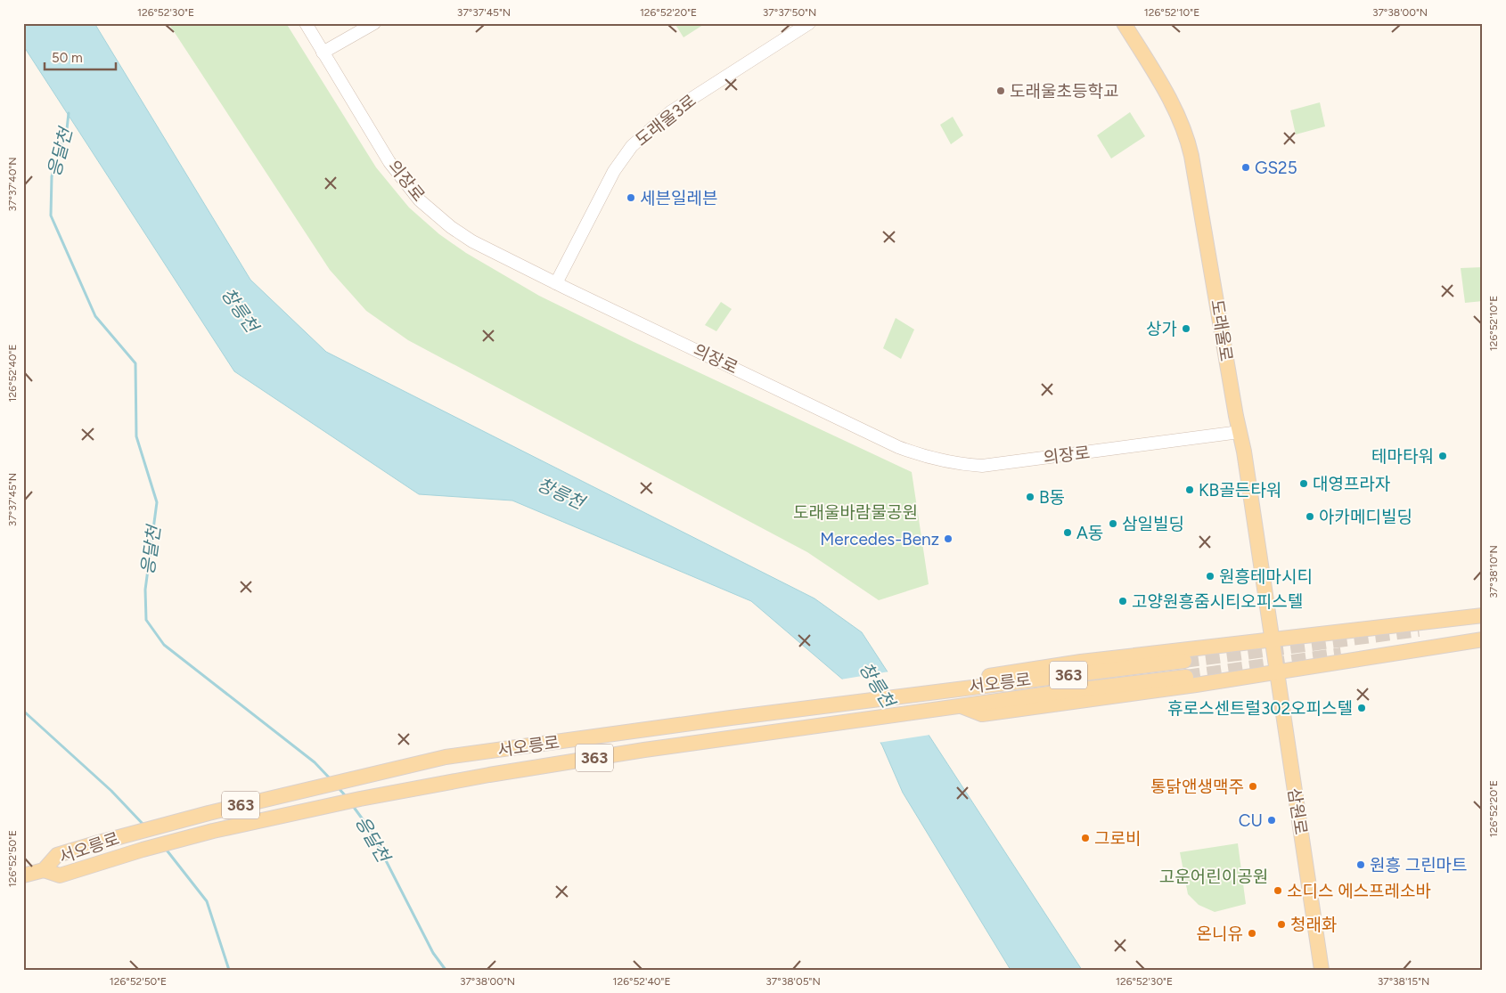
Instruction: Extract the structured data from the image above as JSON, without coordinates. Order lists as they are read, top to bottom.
{
  "streets": {
    "main road": [
      "도래울로",
      "363",
      "서오릉로",
      "삼원로"
    ],
    "street": ["도래울3로", "의장로"]
  },
  "crossings": [
    ["도래울3로", "의장로"],
    ["의장로", "도래울로"],
    ["도래울로", "삼원로"]
  ],
  "water": ["응달천", "창릉천"],
  "parks": ["도래울바람물공원", "고운어린이공원"],
  "places": [
    "도래울초등학교",
    "GS25",
    "세븐일레븐",
    "상가",
    "테마타워",
    "대영프라자",
    "KB골든타워",
    "B동",
    "아카메디빌딩",
    "삼일빌딩",
    "A동",
    "Mercedes-Benz",
    "원흥테마시티",
    "고양원흥줌시티오피스텔",
    "휴로스센트럴302오피스텔",
    "통닭앤생맥주",
    "CU",
    "그로비",
    "원흥 그린마트",
    "소디스 에스프레소바",
    "청래화",
    "온니유"
  ],
  "scale_bar": "50 m",
  "coordinates": [
    "126°52'30\"E",
    "37°37'45\"N",
    "126°52'20\"E",
    "37°37'50\"N",
    "126°52'10\"E",
    "37°38'00\"N",
    "37°37'40\"N",
    "126°52'40\"E",
    "37°38'10\"N",
    "126°52'50\"E",
    "37°38'05\"N",
    "37°38'15\"N"
  ]
}
